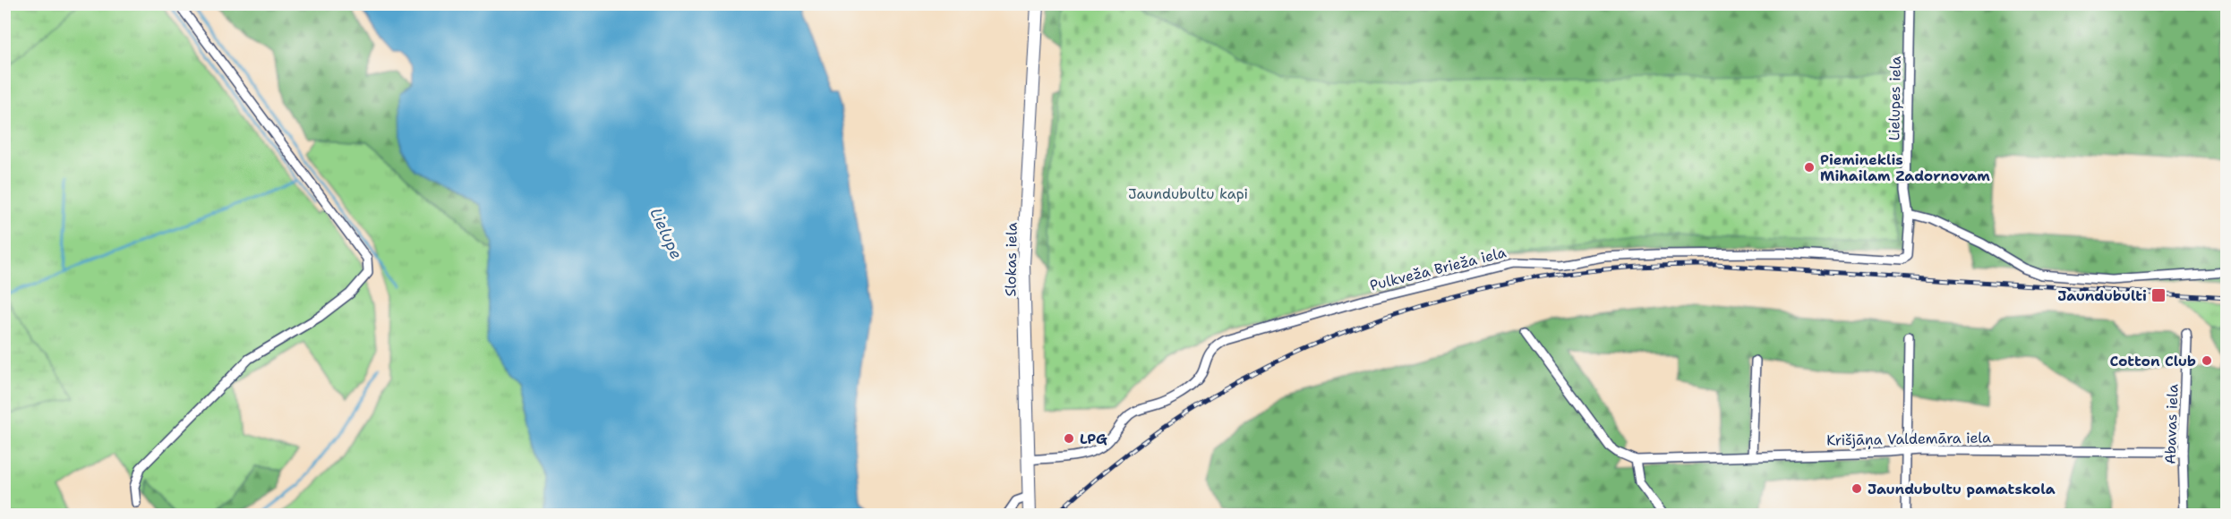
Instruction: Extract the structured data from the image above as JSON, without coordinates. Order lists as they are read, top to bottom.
{
  "streets": {
    "main road": ["Slokas iela"],
    "street": [
      "Lielupes iela",
      "Pulkveža Brieža iela",
      "Abavas iela",
      "Krišjāņa Valdemāra iela"
    ]
  },
  "crossings": [
    ["Lielupes iela", "Pulkveža Brieža iela"],
    ["Slokas iela", "Pulkveža Brieža iela"],
    ["Abavas iela", "Krišjāņa Valdemāra iela"]
  ],
  "water": ["Lielupe"],
  "parks": ["Jaundubultu kapi"],
  "places": {
    "other": [
      "Piemineklis Mihailam Zadornovam",
      "Cotton Club",
      "LPG",
      "Jaundubultu pamatskola"
    ],
    "transit": ["Jaundubulti"]
  }
}
